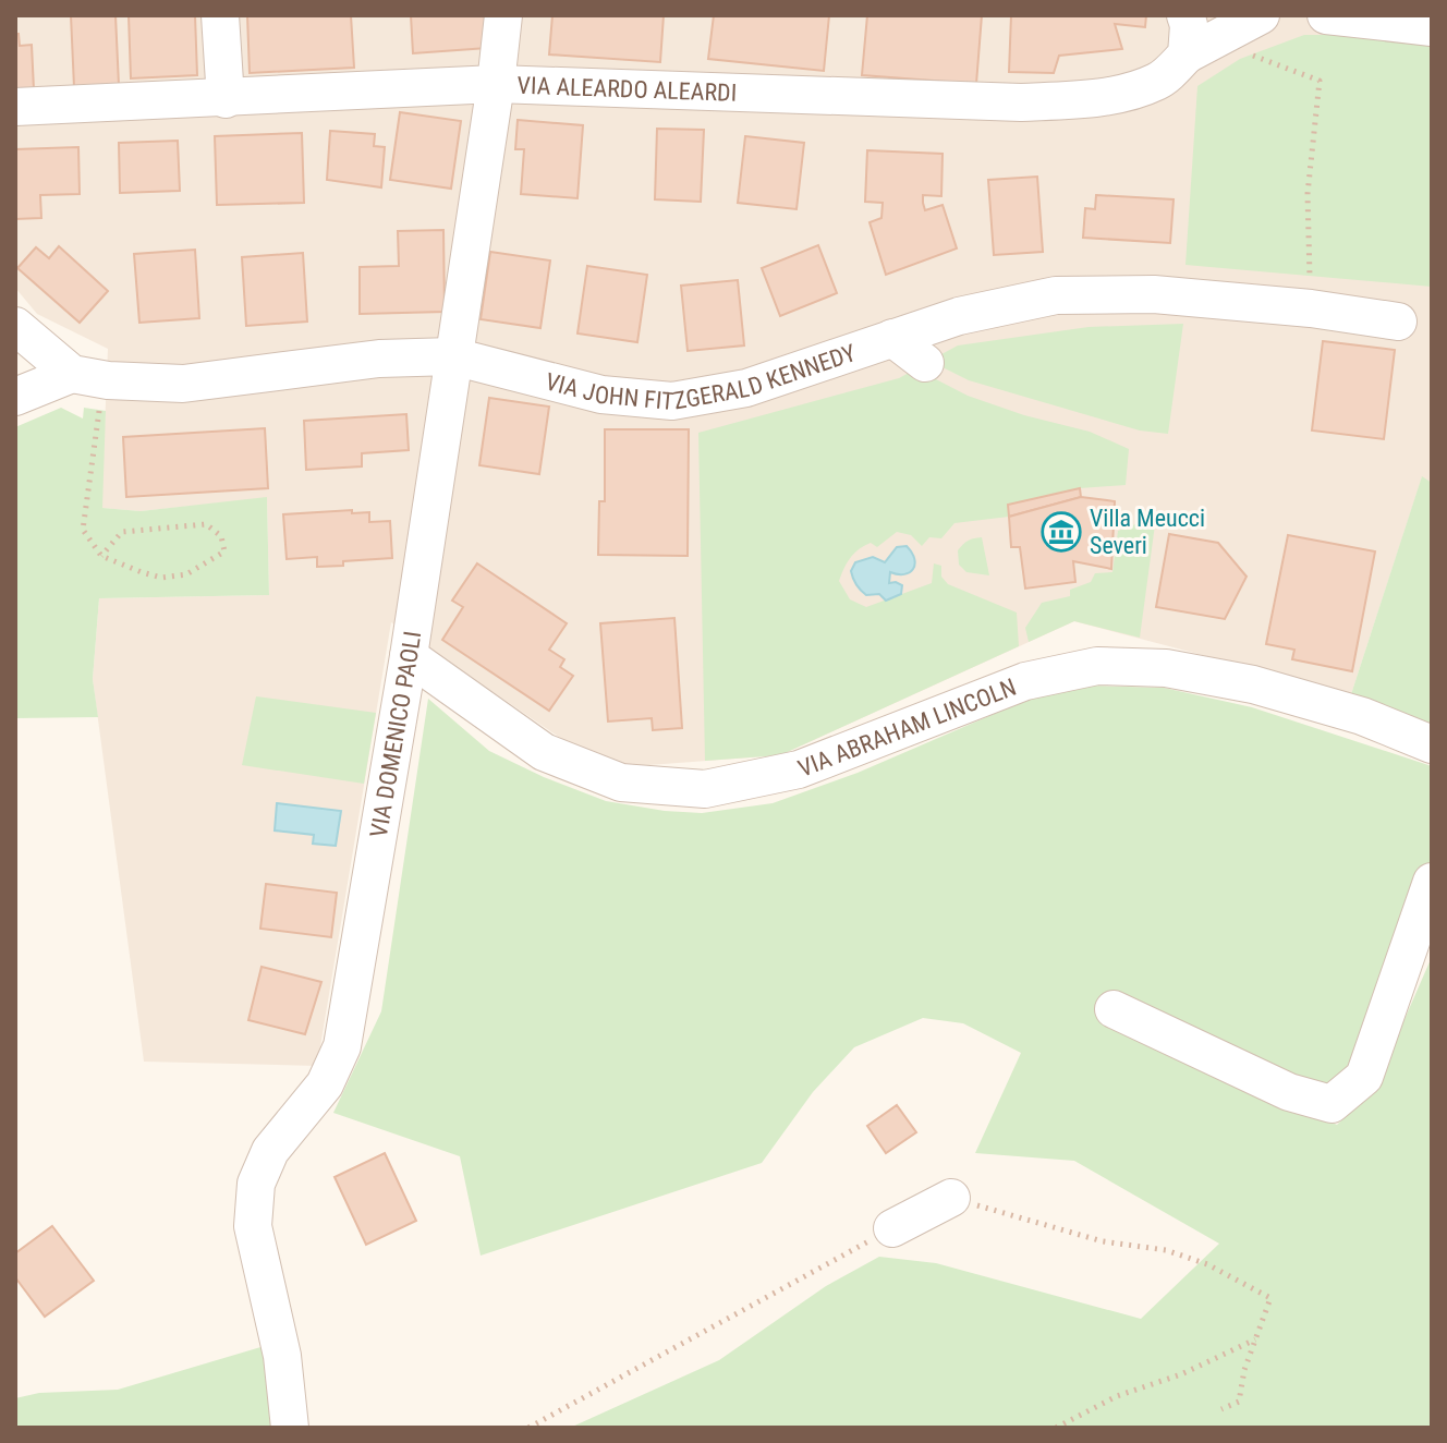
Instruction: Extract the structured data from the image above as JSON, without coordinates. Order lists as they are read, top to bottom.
{
  "streets": {
    "street": [
      "VIA ALEARDO ALEARDI",
      "VIA JOHN FITZGERALD KENNEDY",
      "VIA ABRAHAM LINCOLN",
      "VIA DOMENICO PAOLI"
    ]
  },
  "crossings": [
    ["VIA ALEARDO ALEARDI", "VIA DOMENICO PAOLI"],
    ["VIA JOHN FITZGERALD KENNEDY", "VIA DOMENICO PAOLI"],
    ["VIA ABRAHAM LINCOLN", "VIA DOMENICO PAOLI"]
  ],
  "places": {
    "museum": ["Villa Meucci Severi"]
  }
}
